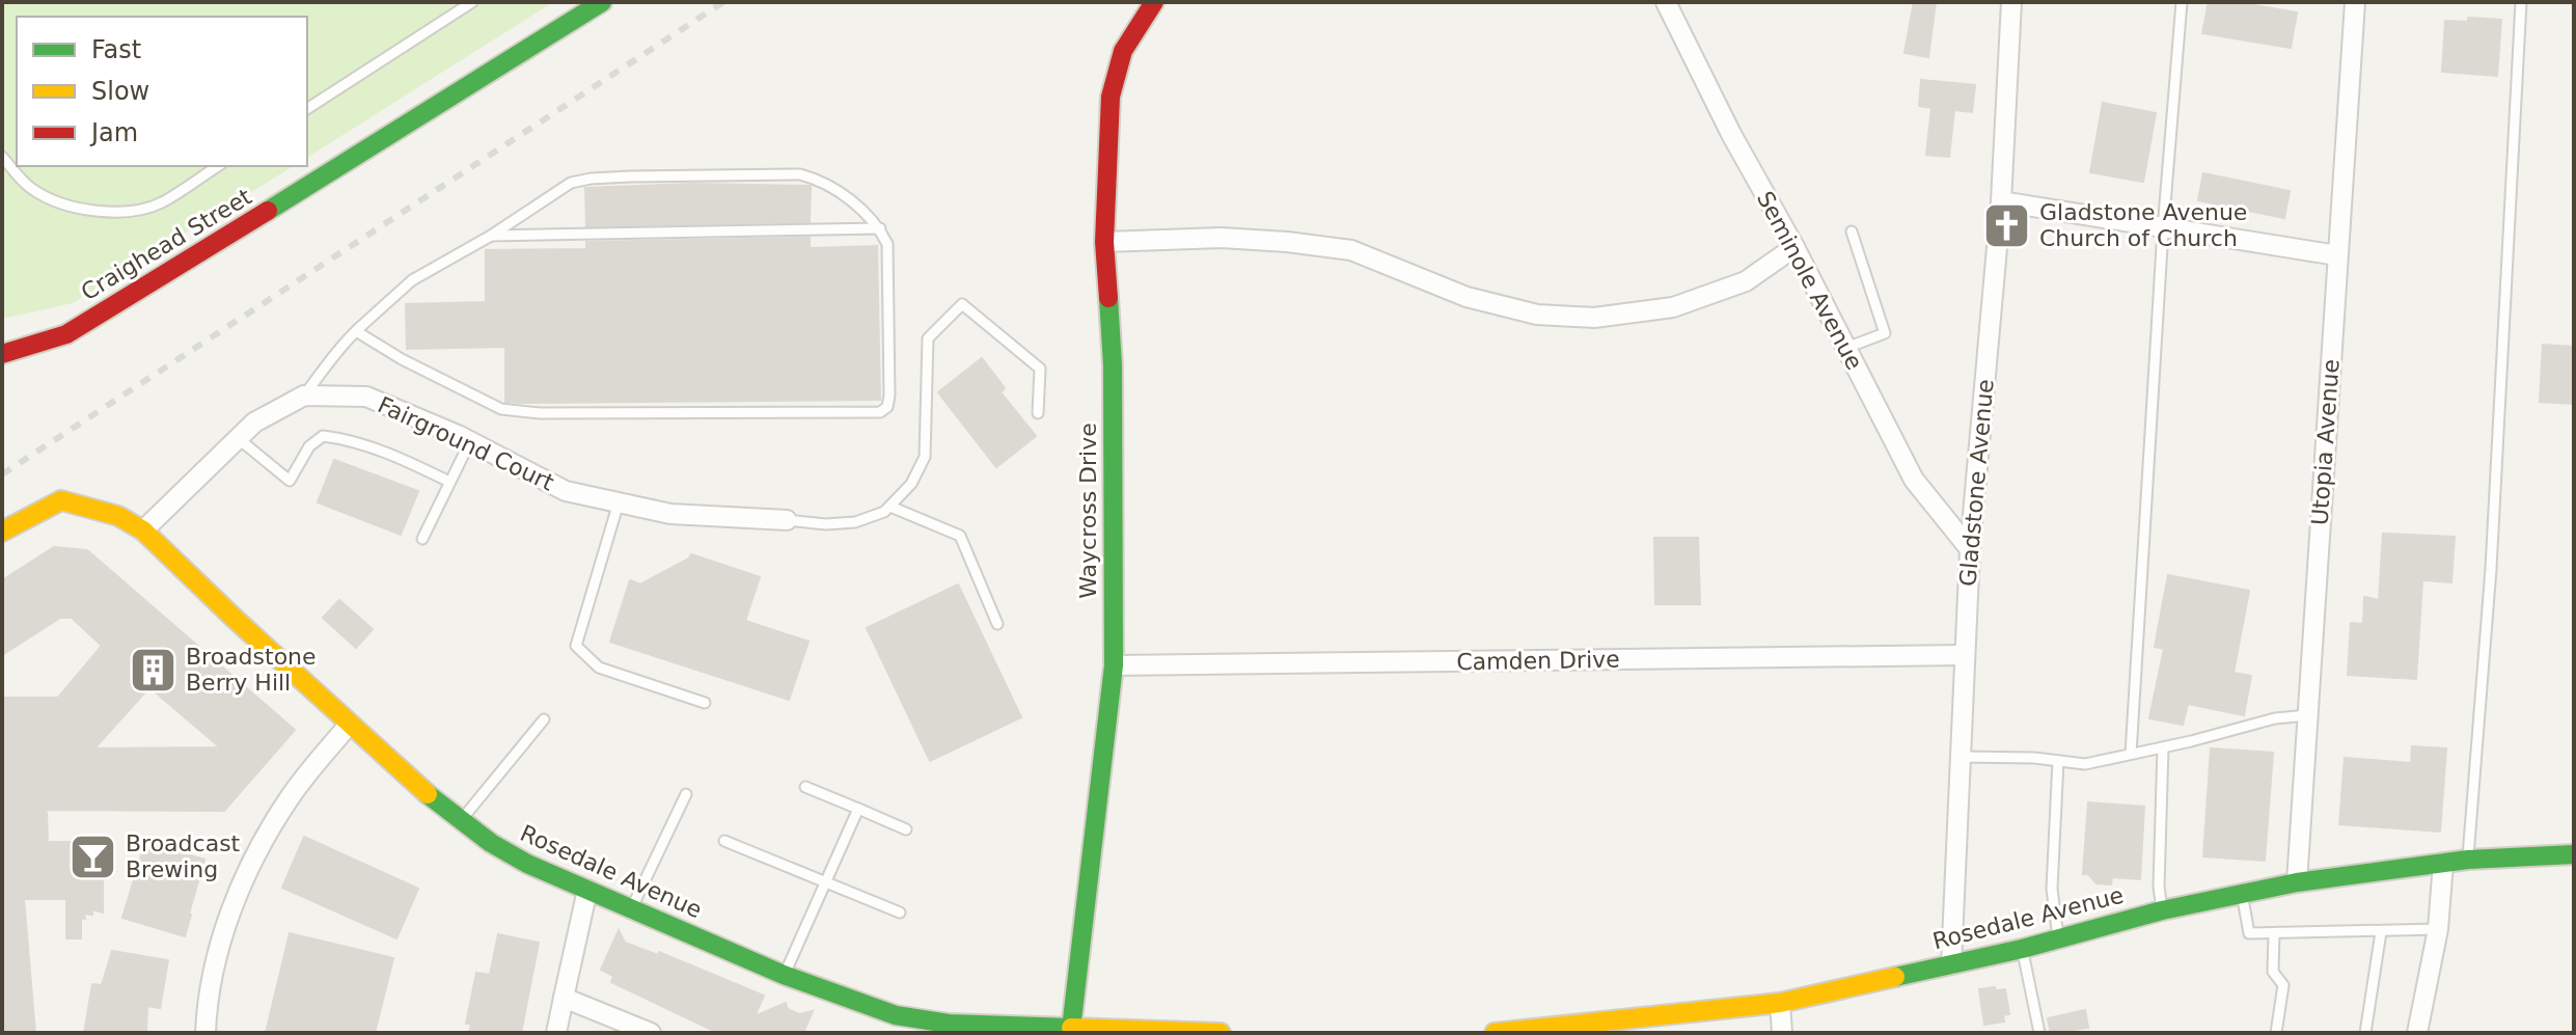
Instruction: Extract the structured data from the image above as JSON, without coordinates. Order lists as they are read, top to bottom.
{
  "streets": {
    "street": [
      "Craighead Street",
      "Seminole Avenue",
      "Utopia Avenue",
      "Fairground Court",
      "Gladstone Avenue",
      "Waycross Drive",
      "Camden Drive",
      "Rosedale Avenue"
    ]
  },
  "crossings": [
    ["Seminole Avenue", "Gladstone Avenue"],
    ["Utopia Avenue", "Rosedale Avenue"],
    ["Fairground Court", "Rosedale Avenue"],
    ["Gladstone Avenue", "Camden Drive"],
    ["Gladstone Avenue", "Rosedale Avenue"],
    ["Waycross Drive", "Camden Drive"],
    ["Waycross Drive", "Rosedale Avenue"]
  ],
  "places": {
    "church": ["Gladstone Avenue Church of Church"],
    "building": ["Broadstone Berry Hill"],
    "bar": ["Broadcast Brewing"]
  },
  "legend": ["Fast", "Slow", "Jam"]
}
